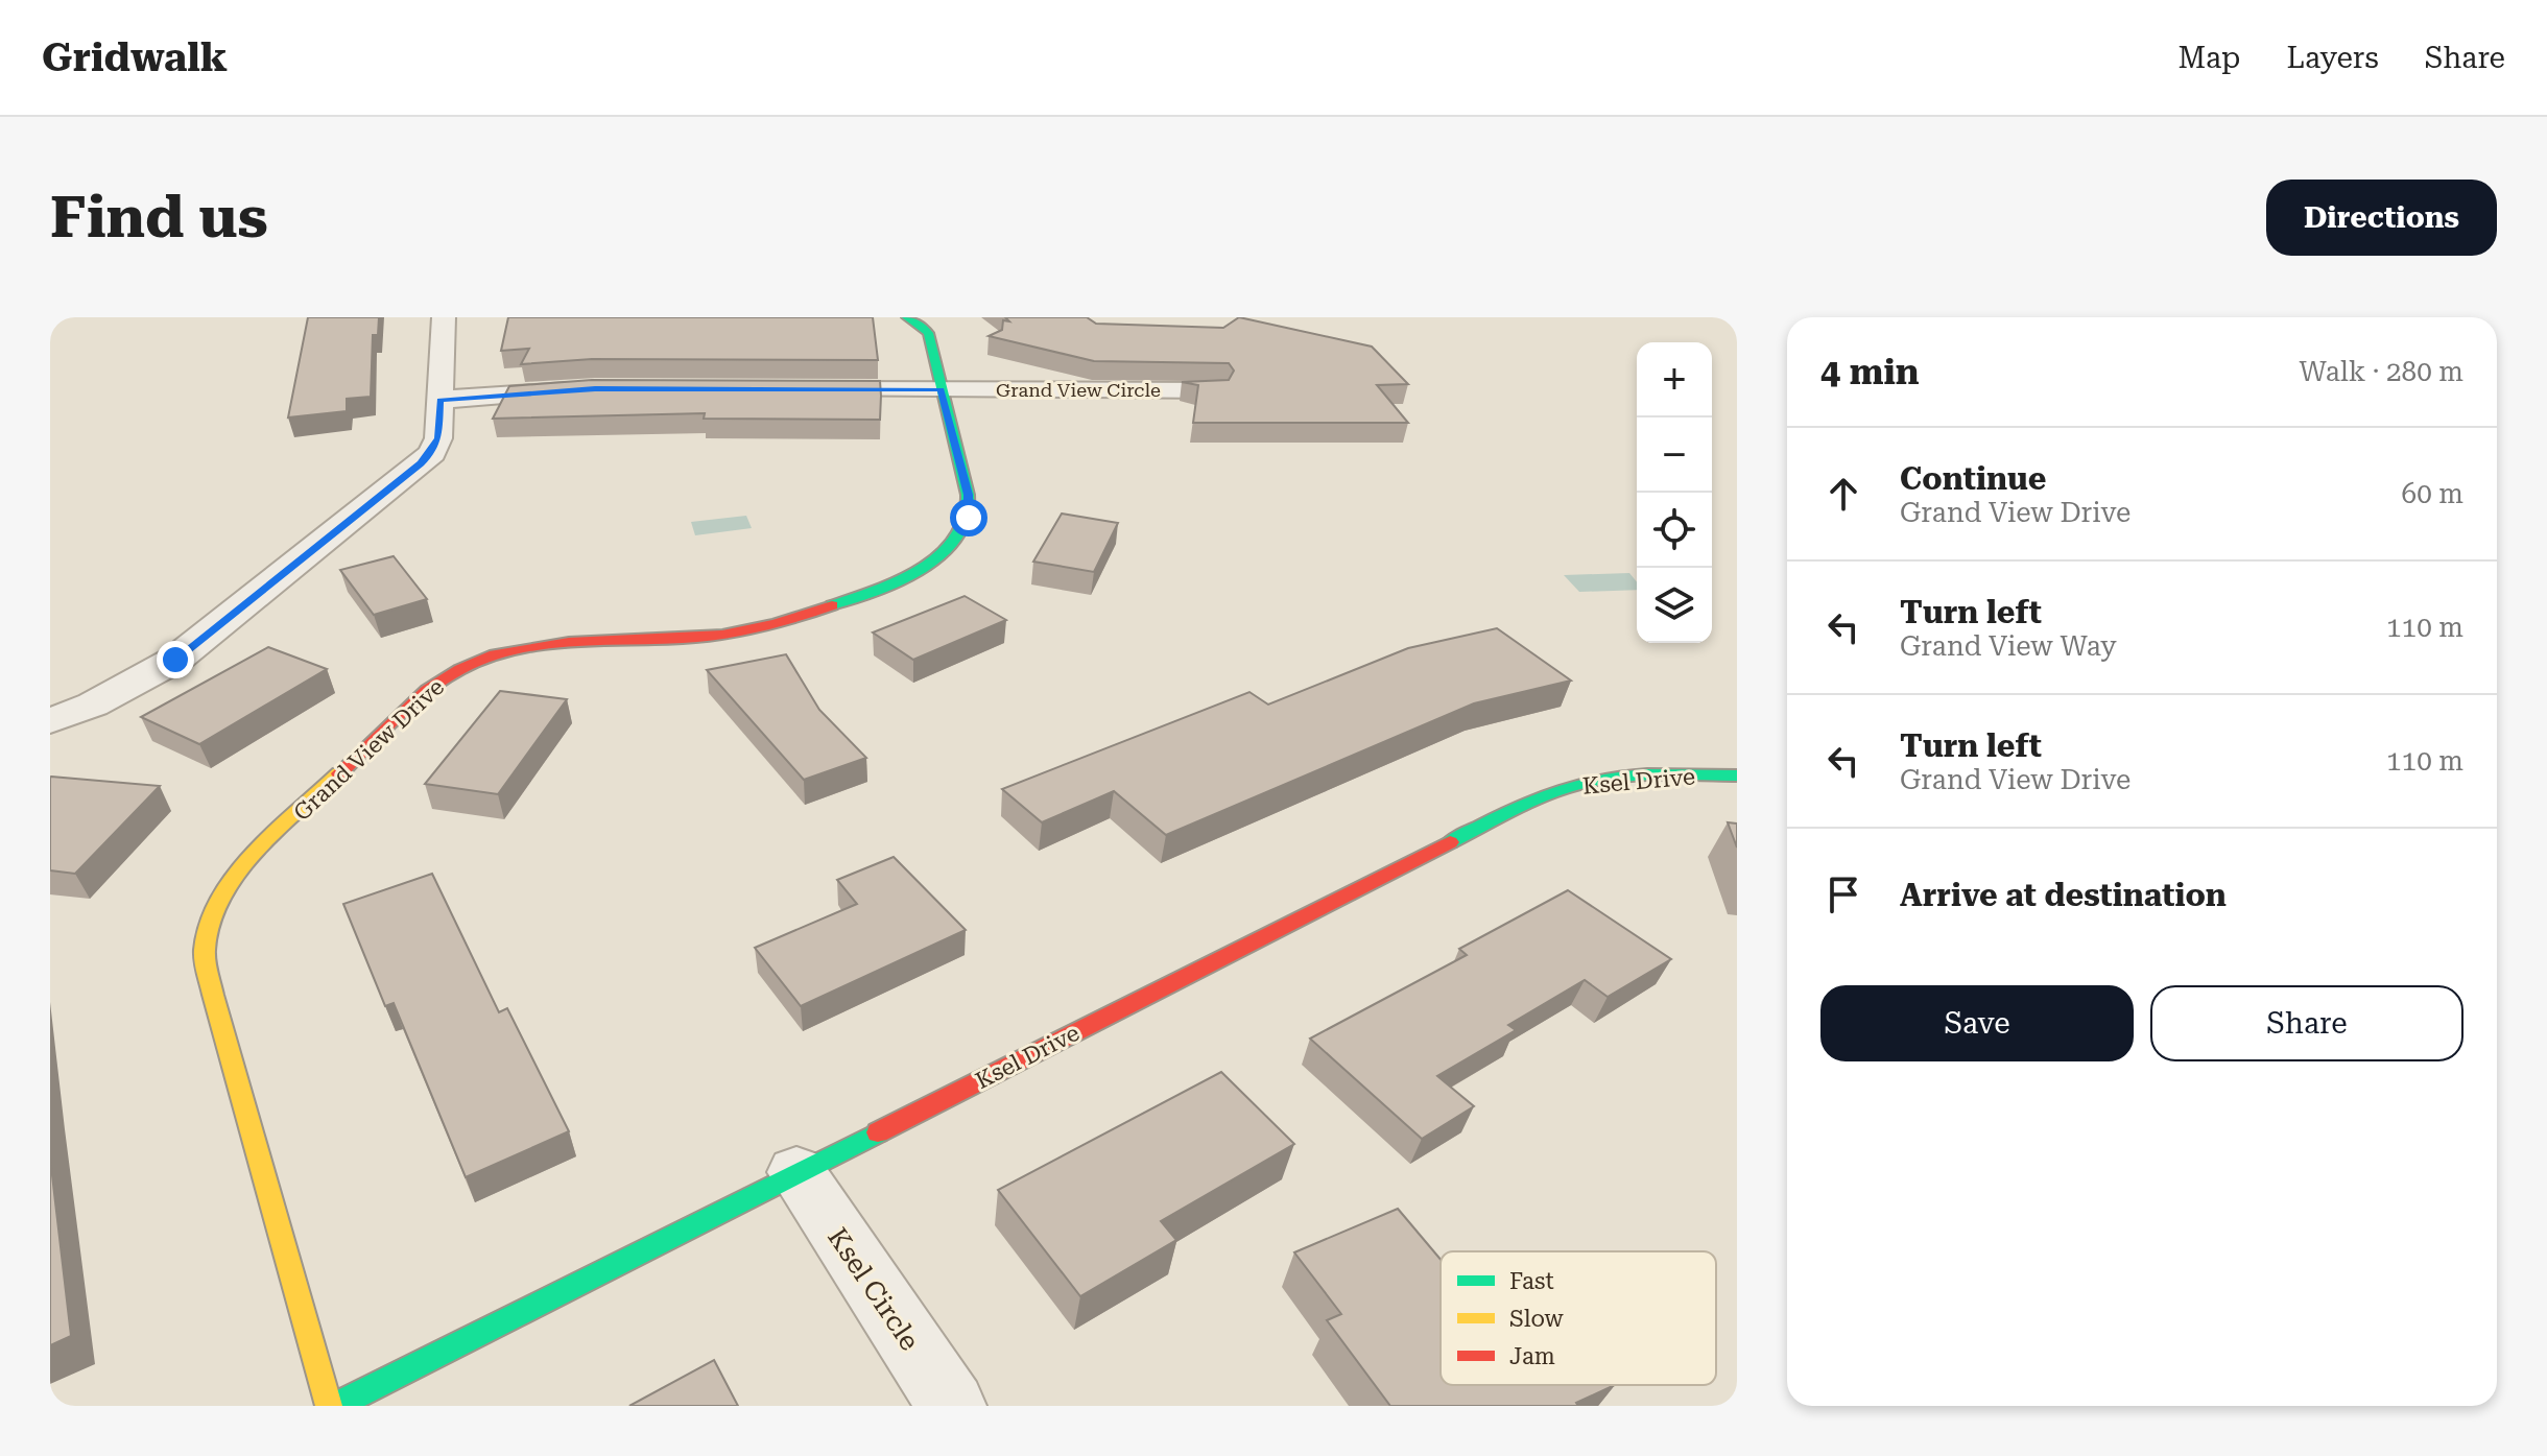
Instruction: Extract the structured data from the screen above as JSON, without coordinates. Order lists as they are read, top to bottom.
{
  "streets": {
    "street": [
      "Grand View Circle",
      "Grand View Drive",
      "Ksel Drive",
      "Ksel Circle"
    ]
  },
  "crossings": [
    ["Grand View Circle", "Grand View Drive"],
    ["Grand View Drive", "Ksel Drive"],
    ["Ksel Drive", "Ksel Circle"]
  ],
  "legend": ["Fast", "Slow", "Jam"],
  "page": {
    "header": "Gridwalk",
    "nav": ["Map", "Layers", "Share"],
    "buttons": [
      "Directions",
      ["Save", "Share"]
    ],
    "title": "Find us",
    "heading": ["4 min", "Walk · 280 m"],
    "map_buttons": ["+", "−"],
    "list": [
      ["Continue", "Grand View Drive", "60 m"],
      ["Turn left", "Grand View Way", "110 m"],
      ["Turn left", "Grand View Drive", "110 m"],
      "Arrive at destination"
    ]
  }
}
